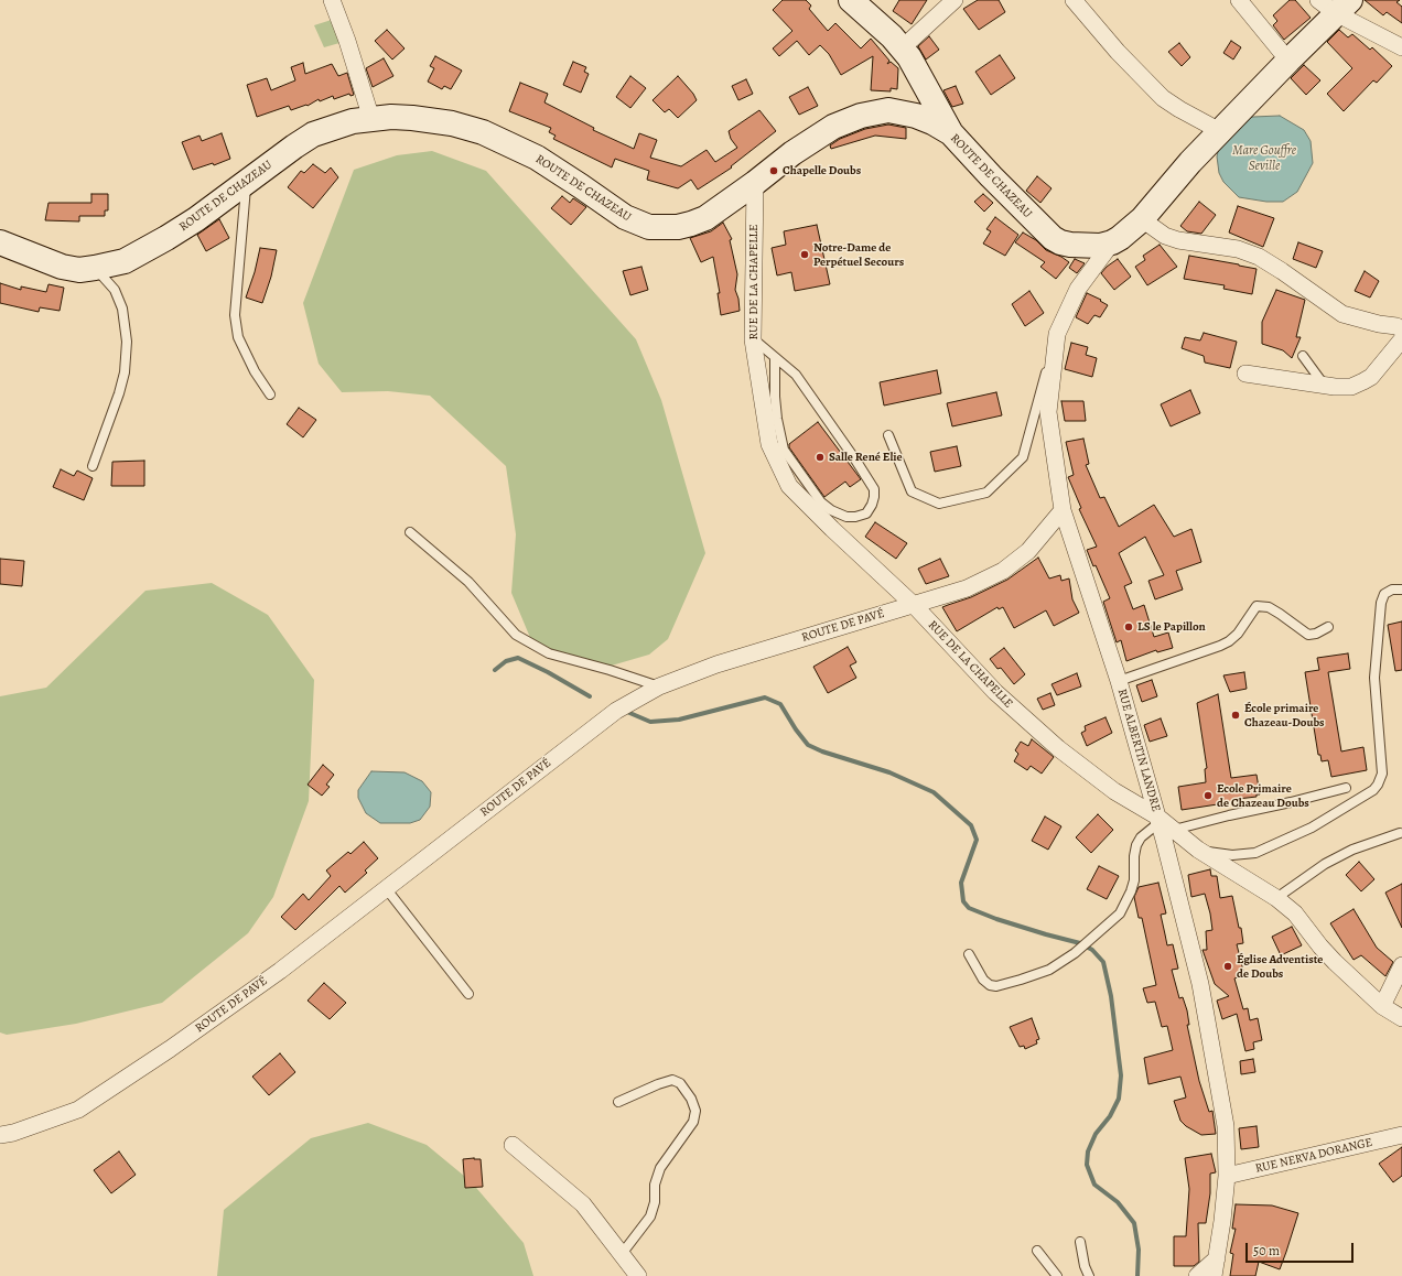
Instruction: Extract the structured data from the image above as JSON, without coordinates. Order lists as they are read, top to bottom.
{
  "streets": {
    "main road": ["ROUTE DE CHAZEAU"],
    "street": [
      "RUE DE LA CHAPELLE",
      "ROUTE DE PAVÉ",
      "RUE ALBERTIN LANDRE",
      "RUE NERVA DORANGE"
    ]
  },
  "crossings": [
    ["ROUTE DE CHAZEAU", "RUE DE LA CHAPELLE"],
    ["ROUTE DE CHAZEAU", "RUE ALBERTIN LANDRE"],
    ["RUE DE LA CHAPELLE", "ROUTE DE PAVÉ"],
    ["RUE DE LA CHAPELLE", "RUE ALBERTIN LANDRE"],
    ["ROUTE DE PAVÉ", "RUE ALBERTIN LANDRE"],
    ["RUE ALBERTIN LANDRE", "RUE NERVA DORANGE"]
  ],
  "water": ["Mare Gouffre Seville"],
  "places": [
    "Chapelle Doubs",
    "Notre-Dame de Perpétuel Secours",
    "Salle René Elie",
    "LS le Papillon",
    "École primaire Chazeau-Doubs",
    "Ecole Primaire de Chazeau Doubs",
    "Église Adventiste de Doubs"
  ],
  "scale_bar": "50 m"
}
